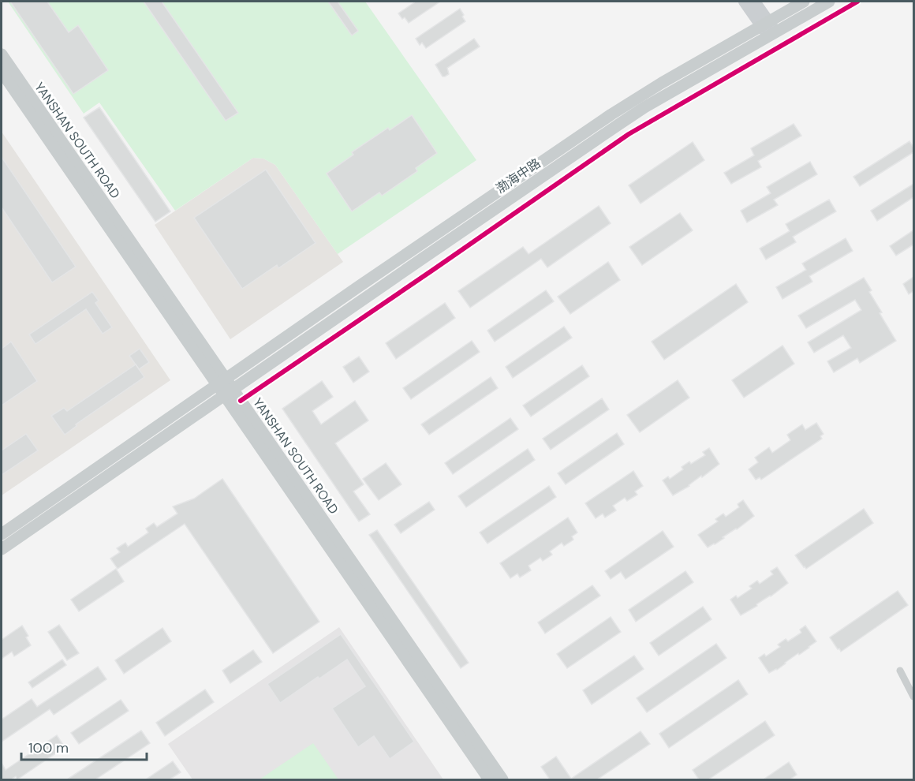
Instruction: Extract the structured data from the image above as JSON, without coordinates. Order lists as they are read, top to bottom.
{
  "streets": {
    "main road": ["YANSHAN SOUTH ROAD", "渤海中路"]
  },
  "crossings": [
    ["YANSHAN SOUTH ROAD", "渤海中路"]
  ],
  "scale_bar": "100 m"
}
